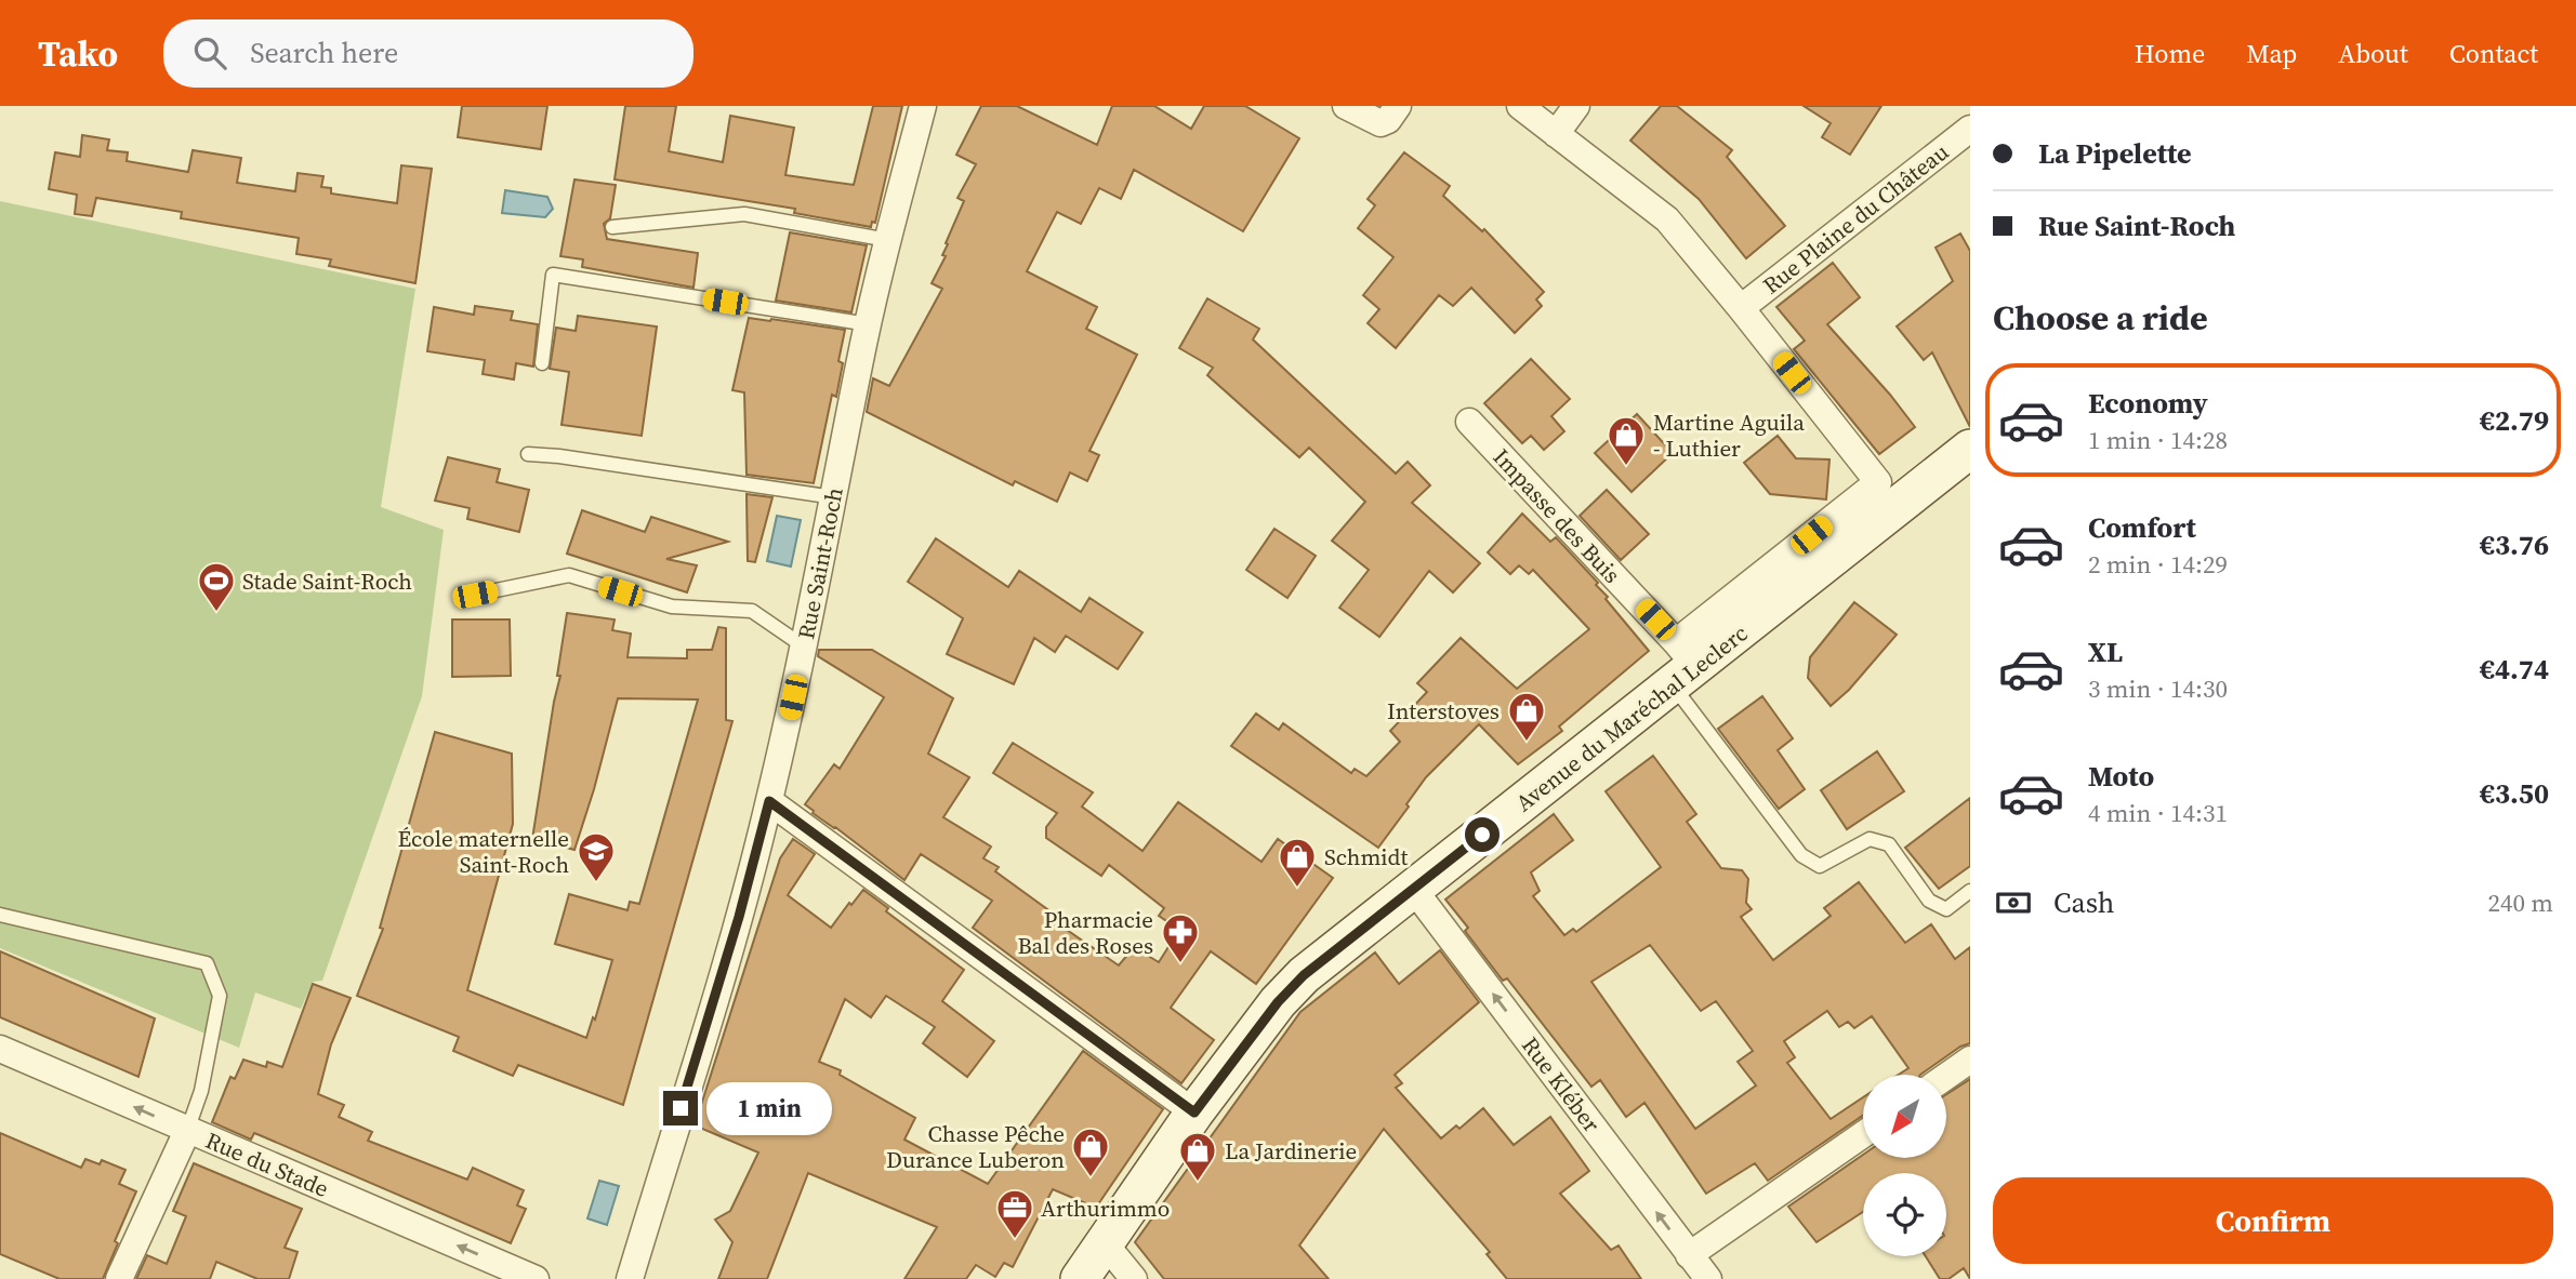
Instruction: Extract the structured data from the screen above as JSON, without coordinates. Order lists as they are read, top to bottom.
{
  "streets": {
    "main road": ["Avenue du Maréchal Leclerc"],
    "street": [
      "Rue Plaine du Château",
      "Impasse des Buis",
      "Rue Saint-Roch",
      "Rue Kléber",
      "Rue du Stade"
    ]
  },
  "crossings": [
    ["Impasse des Buis", "Avenue du Maréchal Leclerc"],
    ["Avenue du Maréchal Leclerc", "Rue Kléber"]
  ],
  "one_way": ["Rue Kléber", "Rue du Stade"],
  "places": {
    "shop": [
      "Martine Aguila - Luthier",
      "Interstoves",
      "Schmidt",
      "Chasse Pêche Durance Luberon",
      "La Jardinerie"
    ],
    "sports": ["Stade Saint-Roch"],
    "school or university": ["École maternelle Saint-Roch"],
    "pharmacy": ["Pharmacie Bal des Roses"],
    "office": ["Arthurimmo"]
  },
  "north": "bottom left",
  "page": {
    "header": "Tako",
    "search": "Search here",
    "nav": [
      "Home",
      "Map",
      "About",
      "Contact"
    ],
    "banner": ["La Pipelette", "Rue Saint-Roch"],
    "heading": "Choose a ride",
    "list": [
      {
        "name": "Economy",
        "note": "1 min · 14:28",
        "value": "€2.79"
      },
      {
        "name": "Comfort",
        "note": "2 min · 14:29",
        "value": "€3.76"
      },
      {
        "name": "XL",
        "note": "3 min · 14:30",
        "value": "€4.74"
      },
      {
        "name": "Moto",
        "note": "4 min · 14:31",
        "value": "€3.50"
      }
    ],
    "pay": ["Cash", "240 m"],
    "bubble": "1 min",
    "buttons": "Confirm"
  }
}
